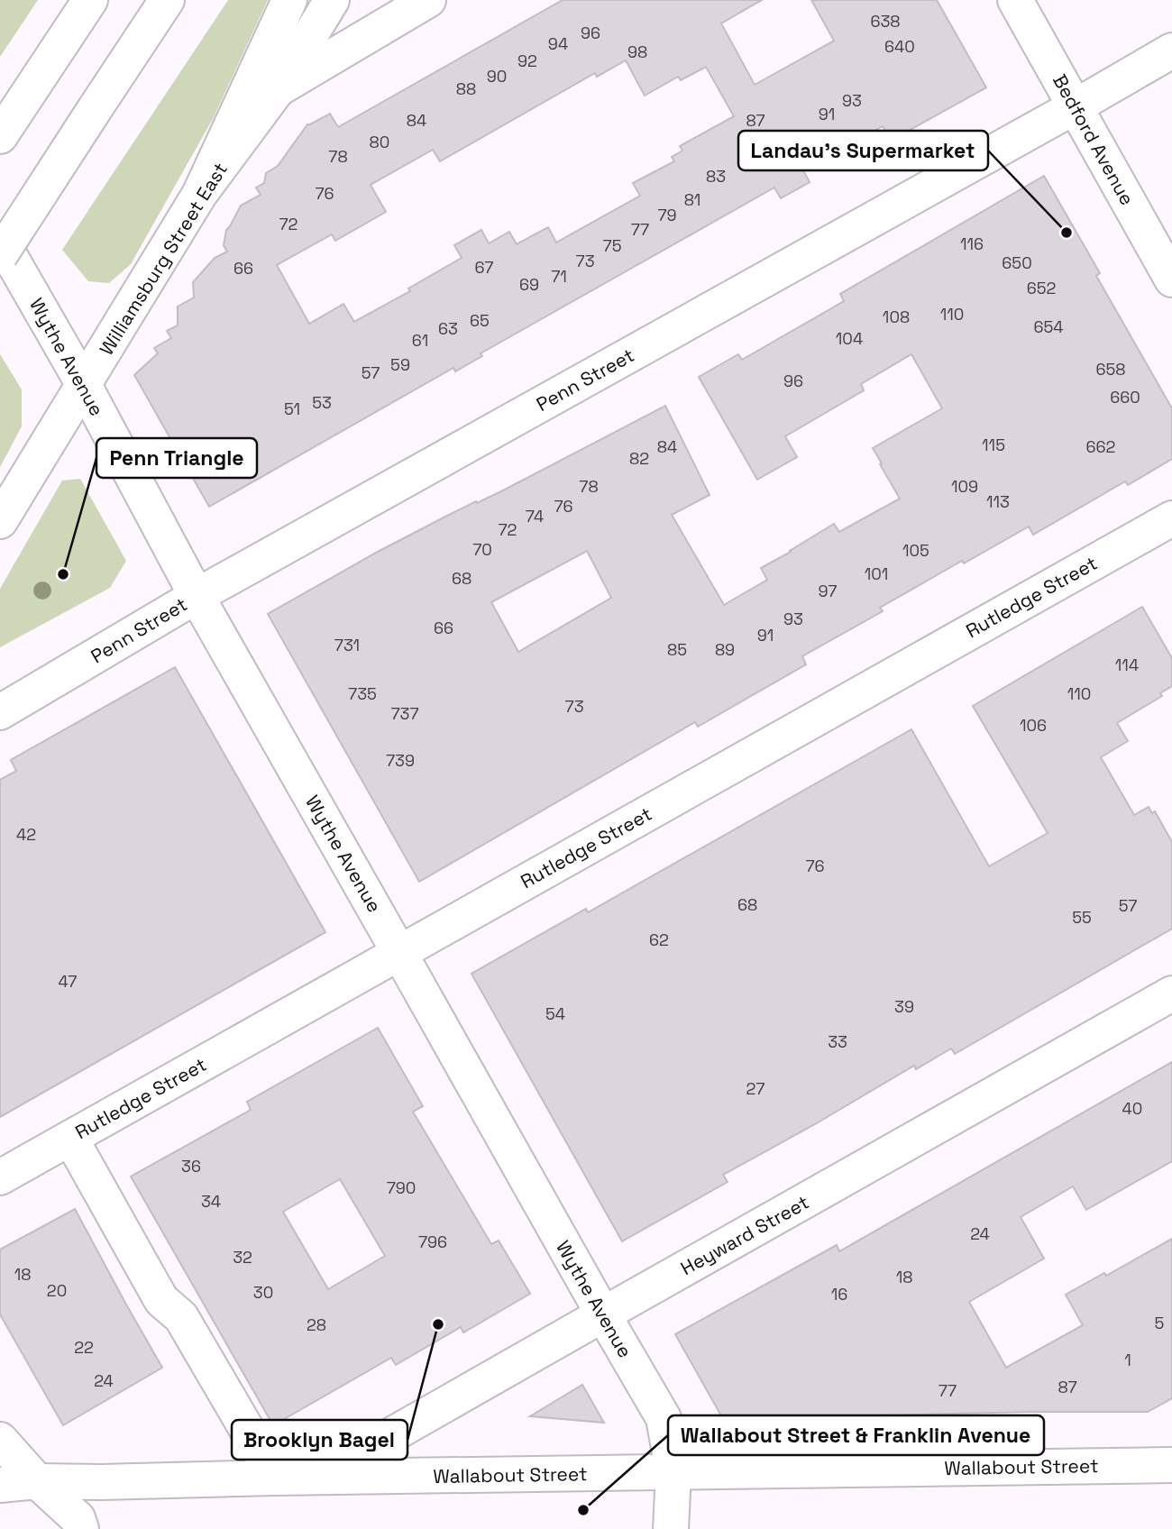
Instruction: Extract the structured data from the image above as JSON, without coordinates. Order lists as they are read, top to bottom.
{
  "streets": {
    "main road": [
      "Bedford Avenue",
      "Williamsburg Street East",
      "Wythe Avenue",
      "Penn Street",
      "Rutledge Street",
      "Heyward Street",
      "Wallabout Street"
    ]
  },
  "crossings": [
    ["Bedford Avenue", "Penn Street"],
    ["Williamsburg Street East", "Wythe Avenue"],
    ["Wythe Avenue", "Penn Street"],
    ["Wythe Avenue", "Rutledge Street"],
    ["Wythe Avenue", "Heyward Street"],
    ["Wythe Avenue", "Wallabout Street"],
    ["Heyward Street", "Wallabout Street"]
  ],
  "places": [
    "Landau's Supermarket",
    "Penn Triangle",
    "Brooklyn Bagel",
    "Wallabout Street & Franklin Avenue"
  ],
  "house_numbers": [
    "638",
    "96",
    "94",
    "640",
    "98",
    "92",
    "90",
    "88",
    "93",
    "91",
    "84",
    "87",
    "80",
    "78",
    "83",
    "76",
    "81",
    "79",
    "72",
    "77",
    "116",
    "75",
    "73",
    "650",
    "67",
    "66",
    "71",
    "69",
    "652",
    "110",
    "108",
    "65",
    "654",
    "63",
    "104",
    "61",
    "59",
    "658",
    "57",
    "96",
    "660",
    "53",
    "51",
    "115",
    "84",
    "662",
    "82",
    "78",
    "109",
    "113",
    "76",
    "74",
    "72",
    "70",
    "105",
    "101",
    "68",
    "97",
    "93",
    "66",
    "91",
    "731",
    "85",
    "89",
    "114",
    "735",
    "110",
    "73",
    "737",
    "106",
    "739",
    "42",
    "76",
    "68",
    "57",
    "55",
    "62",
    "47",
    "39",
    "54",
    "33",
    "27",
    "40",
    "36",
    "790",
    "34",
    "24",
    "796",
    "32",
    "18",
    "18",
    "20",
    "30",
    "16",
    "5",
    "28",
    "22",
    "1",
    "24",
    "87",
    "77"
  ]
}
